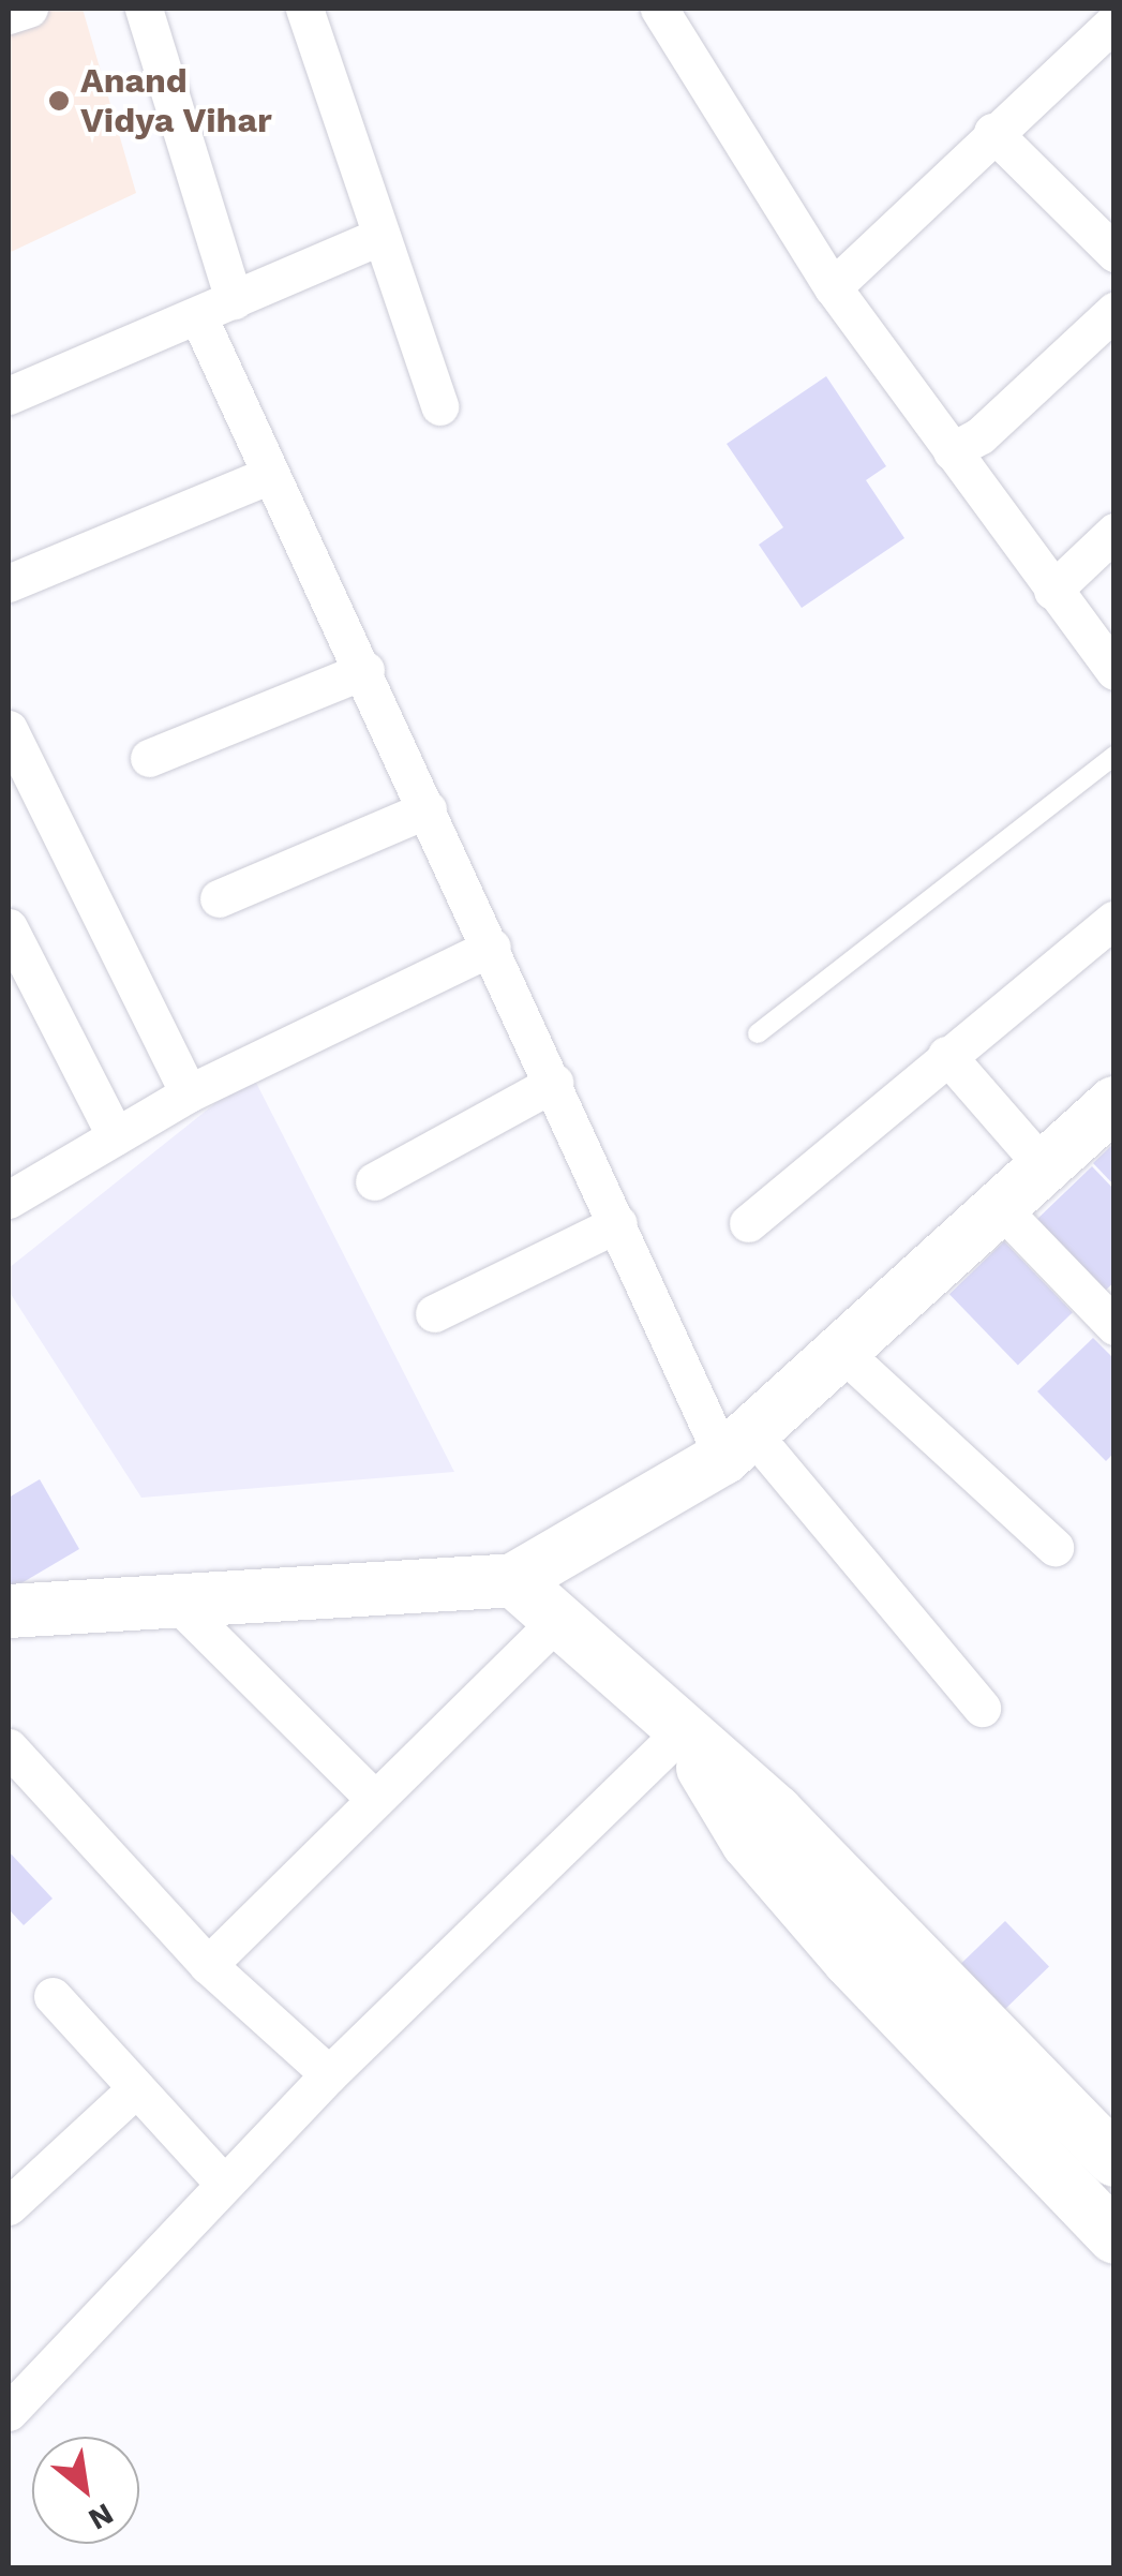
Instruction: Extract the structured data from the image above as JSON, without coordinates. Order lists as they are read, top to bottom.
{
  "places": ["Anand Vidya Vihar"],
  "north": "bottom right"
}
